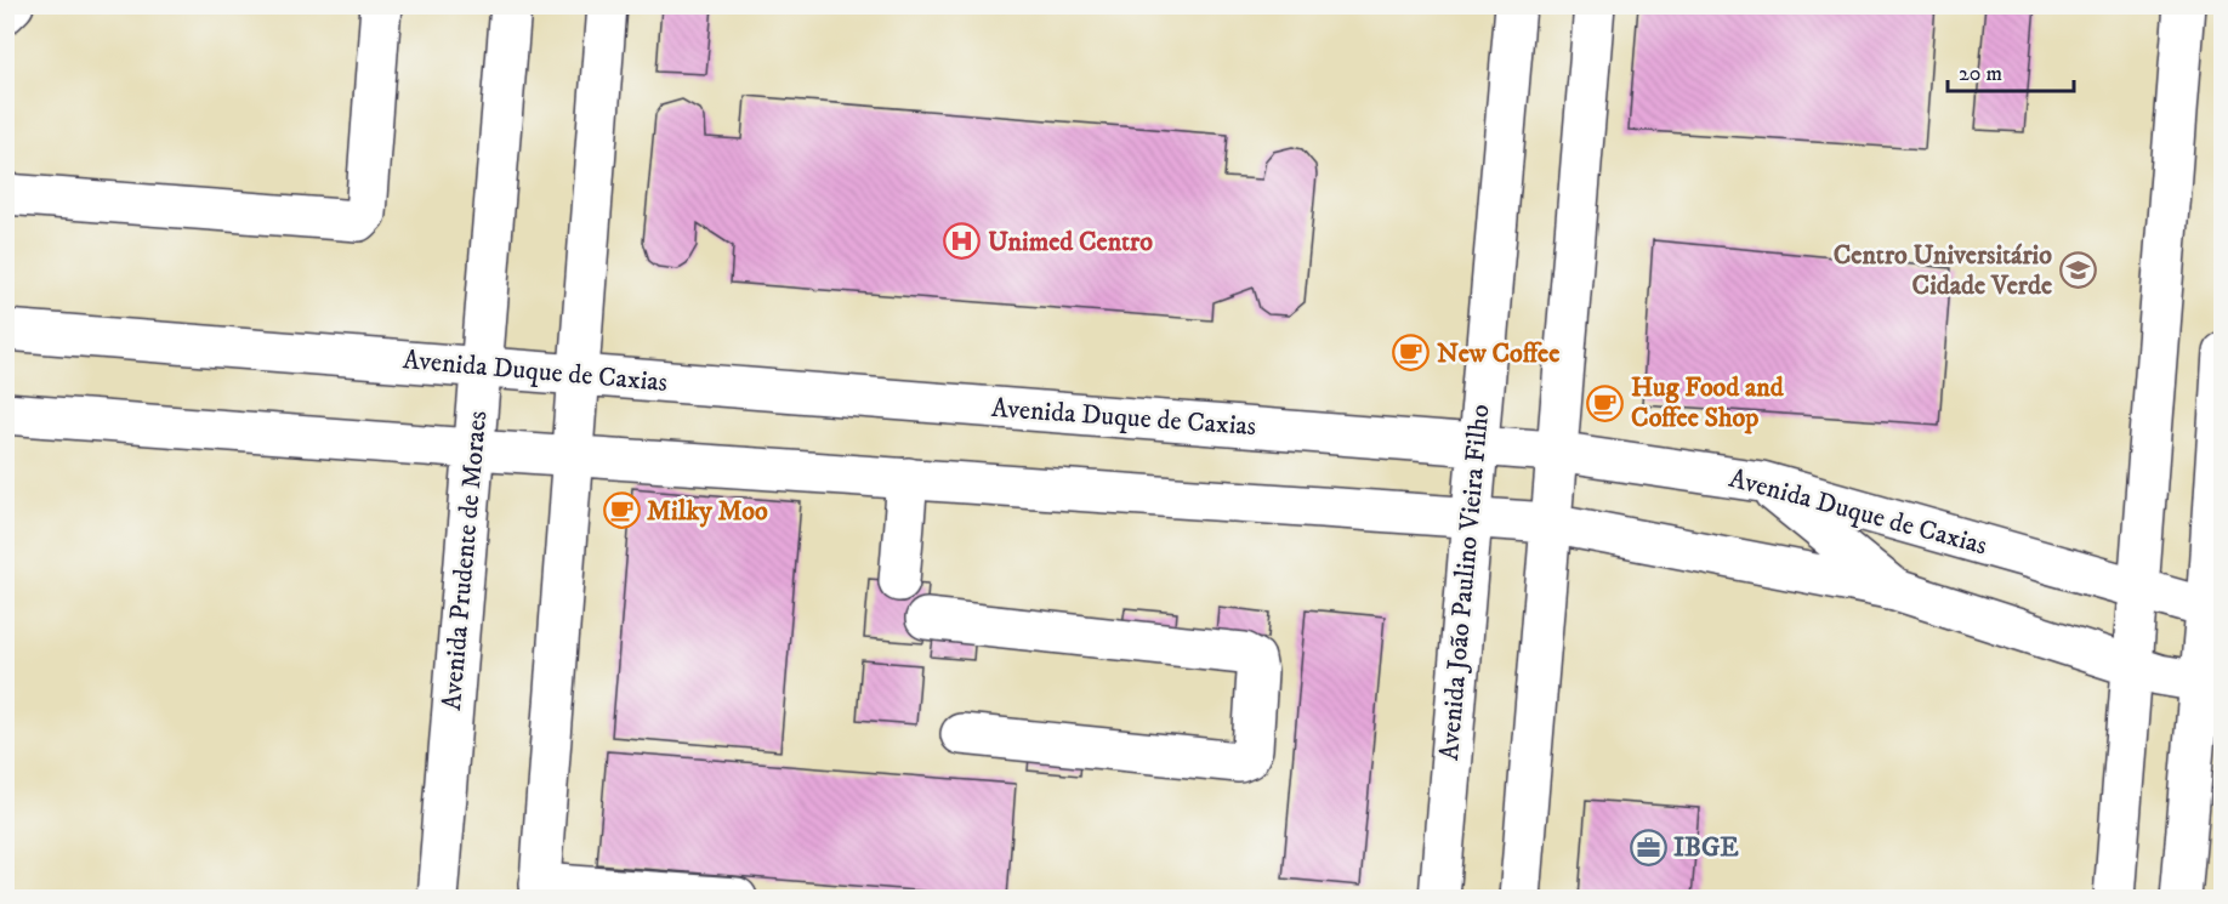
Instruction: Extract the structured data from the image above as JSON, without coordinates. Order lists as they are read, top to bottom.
{
  "streets": {
    "main road": ["Avenida Duque de Caxias", "Avenida Prudente de Moraes", "Avenida João Paulino Vieira Filho"]
  },
  "crossings": [
    ["Avenida Duque de Caxias", "Avenida Prudente de Moraes"],
    ["Avenida Duque de Caxias", "Avenida João Paulino Vieira Filho"]
  ],
  "places": {
    "hospital": ["Unimed Centro"],
    "school or university": ["Centro Universitário Cidade Verde"],
    "cafe": ["New Coffee", "Hug Food and Coffee Shop", "Milky Moo"],
    "office": ["IBGE"]
  },
  "scale_bar": "20 m"
}
